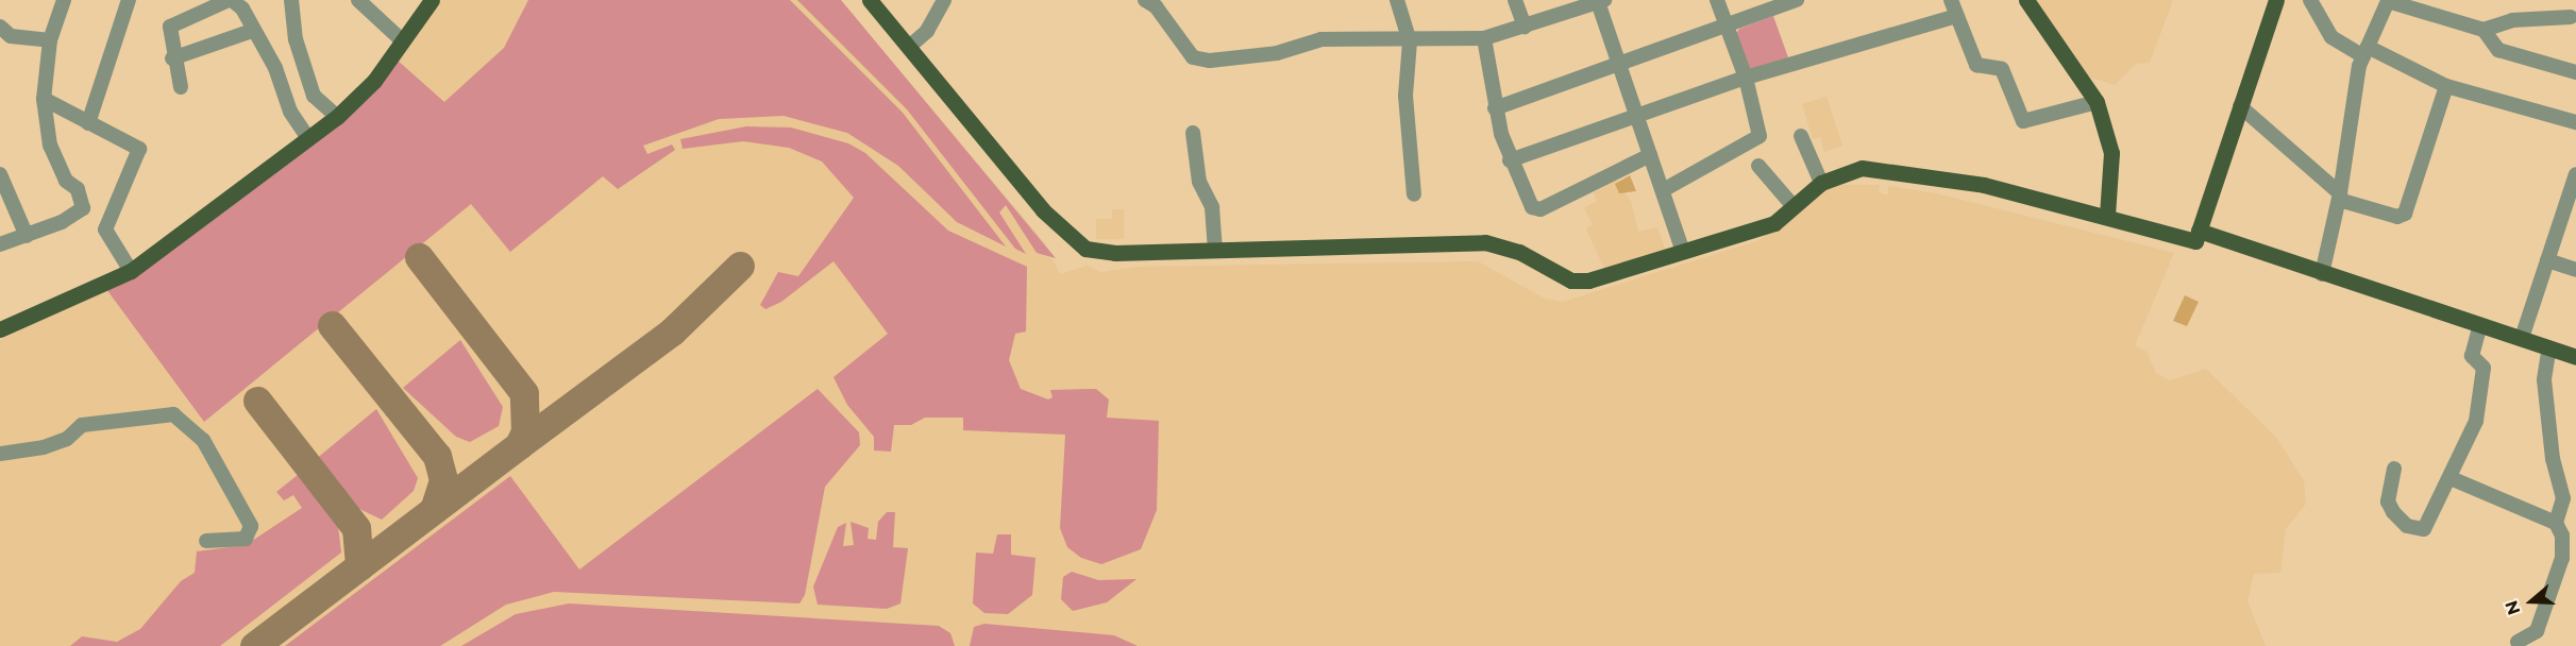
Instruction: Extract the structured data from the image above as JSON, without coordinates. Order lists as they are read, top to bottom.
{
  "north": "left"
}
